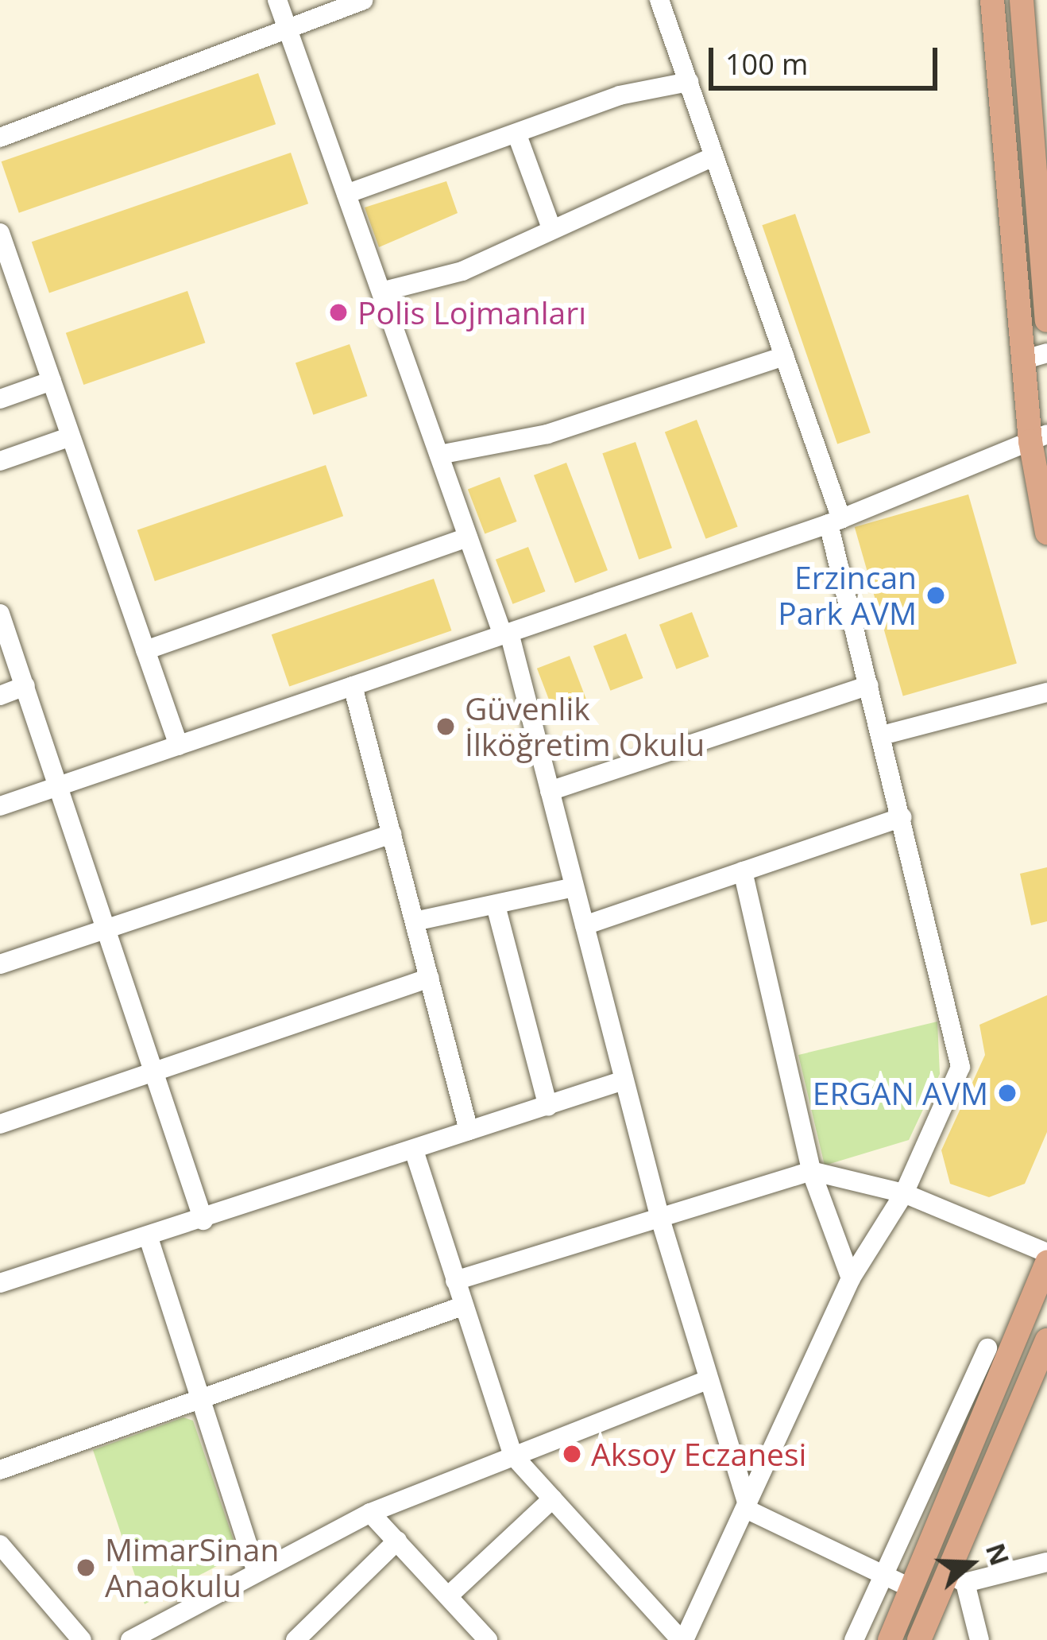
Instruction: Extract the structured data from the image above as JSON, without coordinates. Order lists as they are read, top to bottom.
{
  "places": [
    "Polis Lojmanları",
    "Erzincan Park AVM",
    "Güvenlik İlköğretim Okulu",
    "ERGAN AVM",
    "Aksoy Eczanesi",
    "MimarSinan Anaokulu"
  ],
  "scale_bar": "100 m",
  "north": "right"
}
